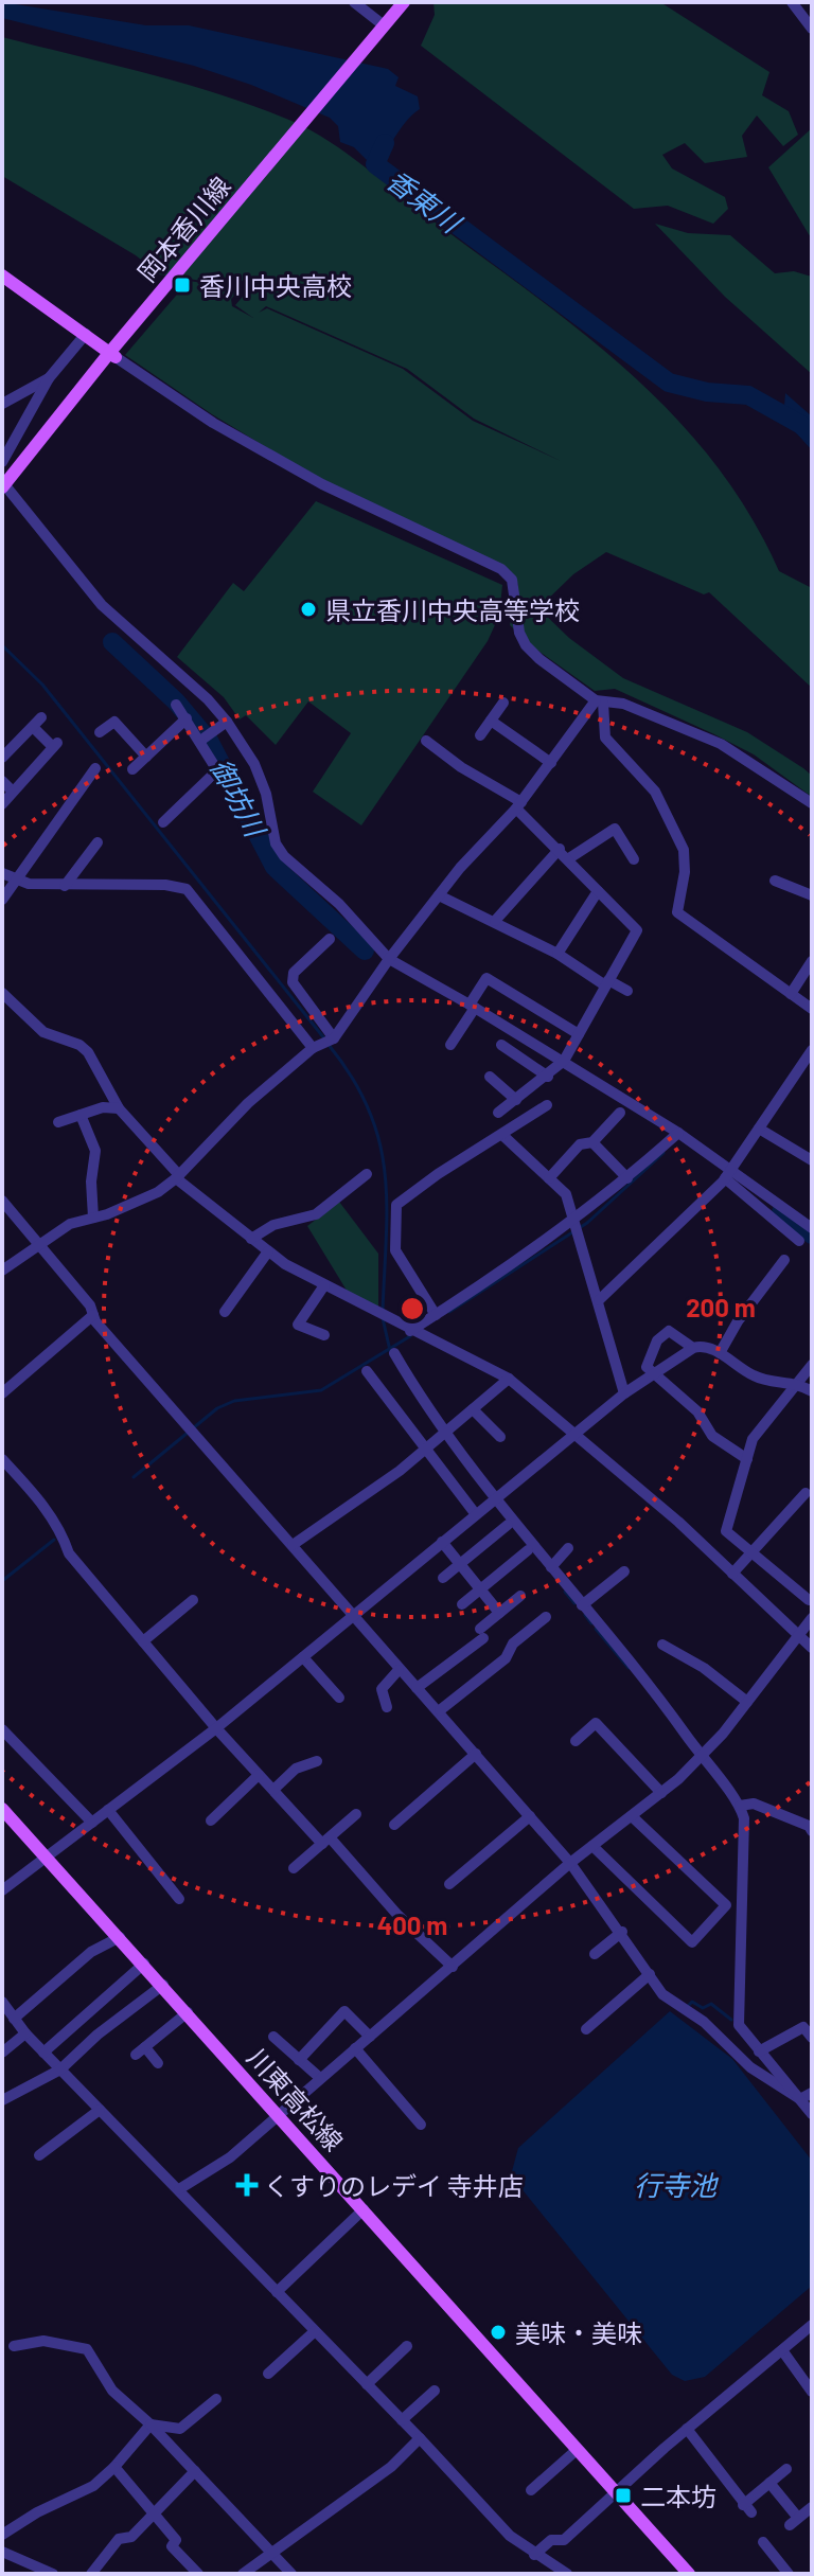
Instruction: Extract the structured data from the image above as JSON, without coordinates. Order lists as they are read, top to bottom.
{
  "streets": {
    "main road": ["岡本香川線", "川東高松線"]
  },
  "water": ["香東川", "御坊川", "行寺池"],
  "places": {
    "transit": ["香川中央高校", "二本坊"],
    "other": ["県立香川中央高等学校", "美味・美味"],
    "health": ["くすりのレデイ 寺井店"]
  },
  "rings": ["200 m", "400 m"]
}
